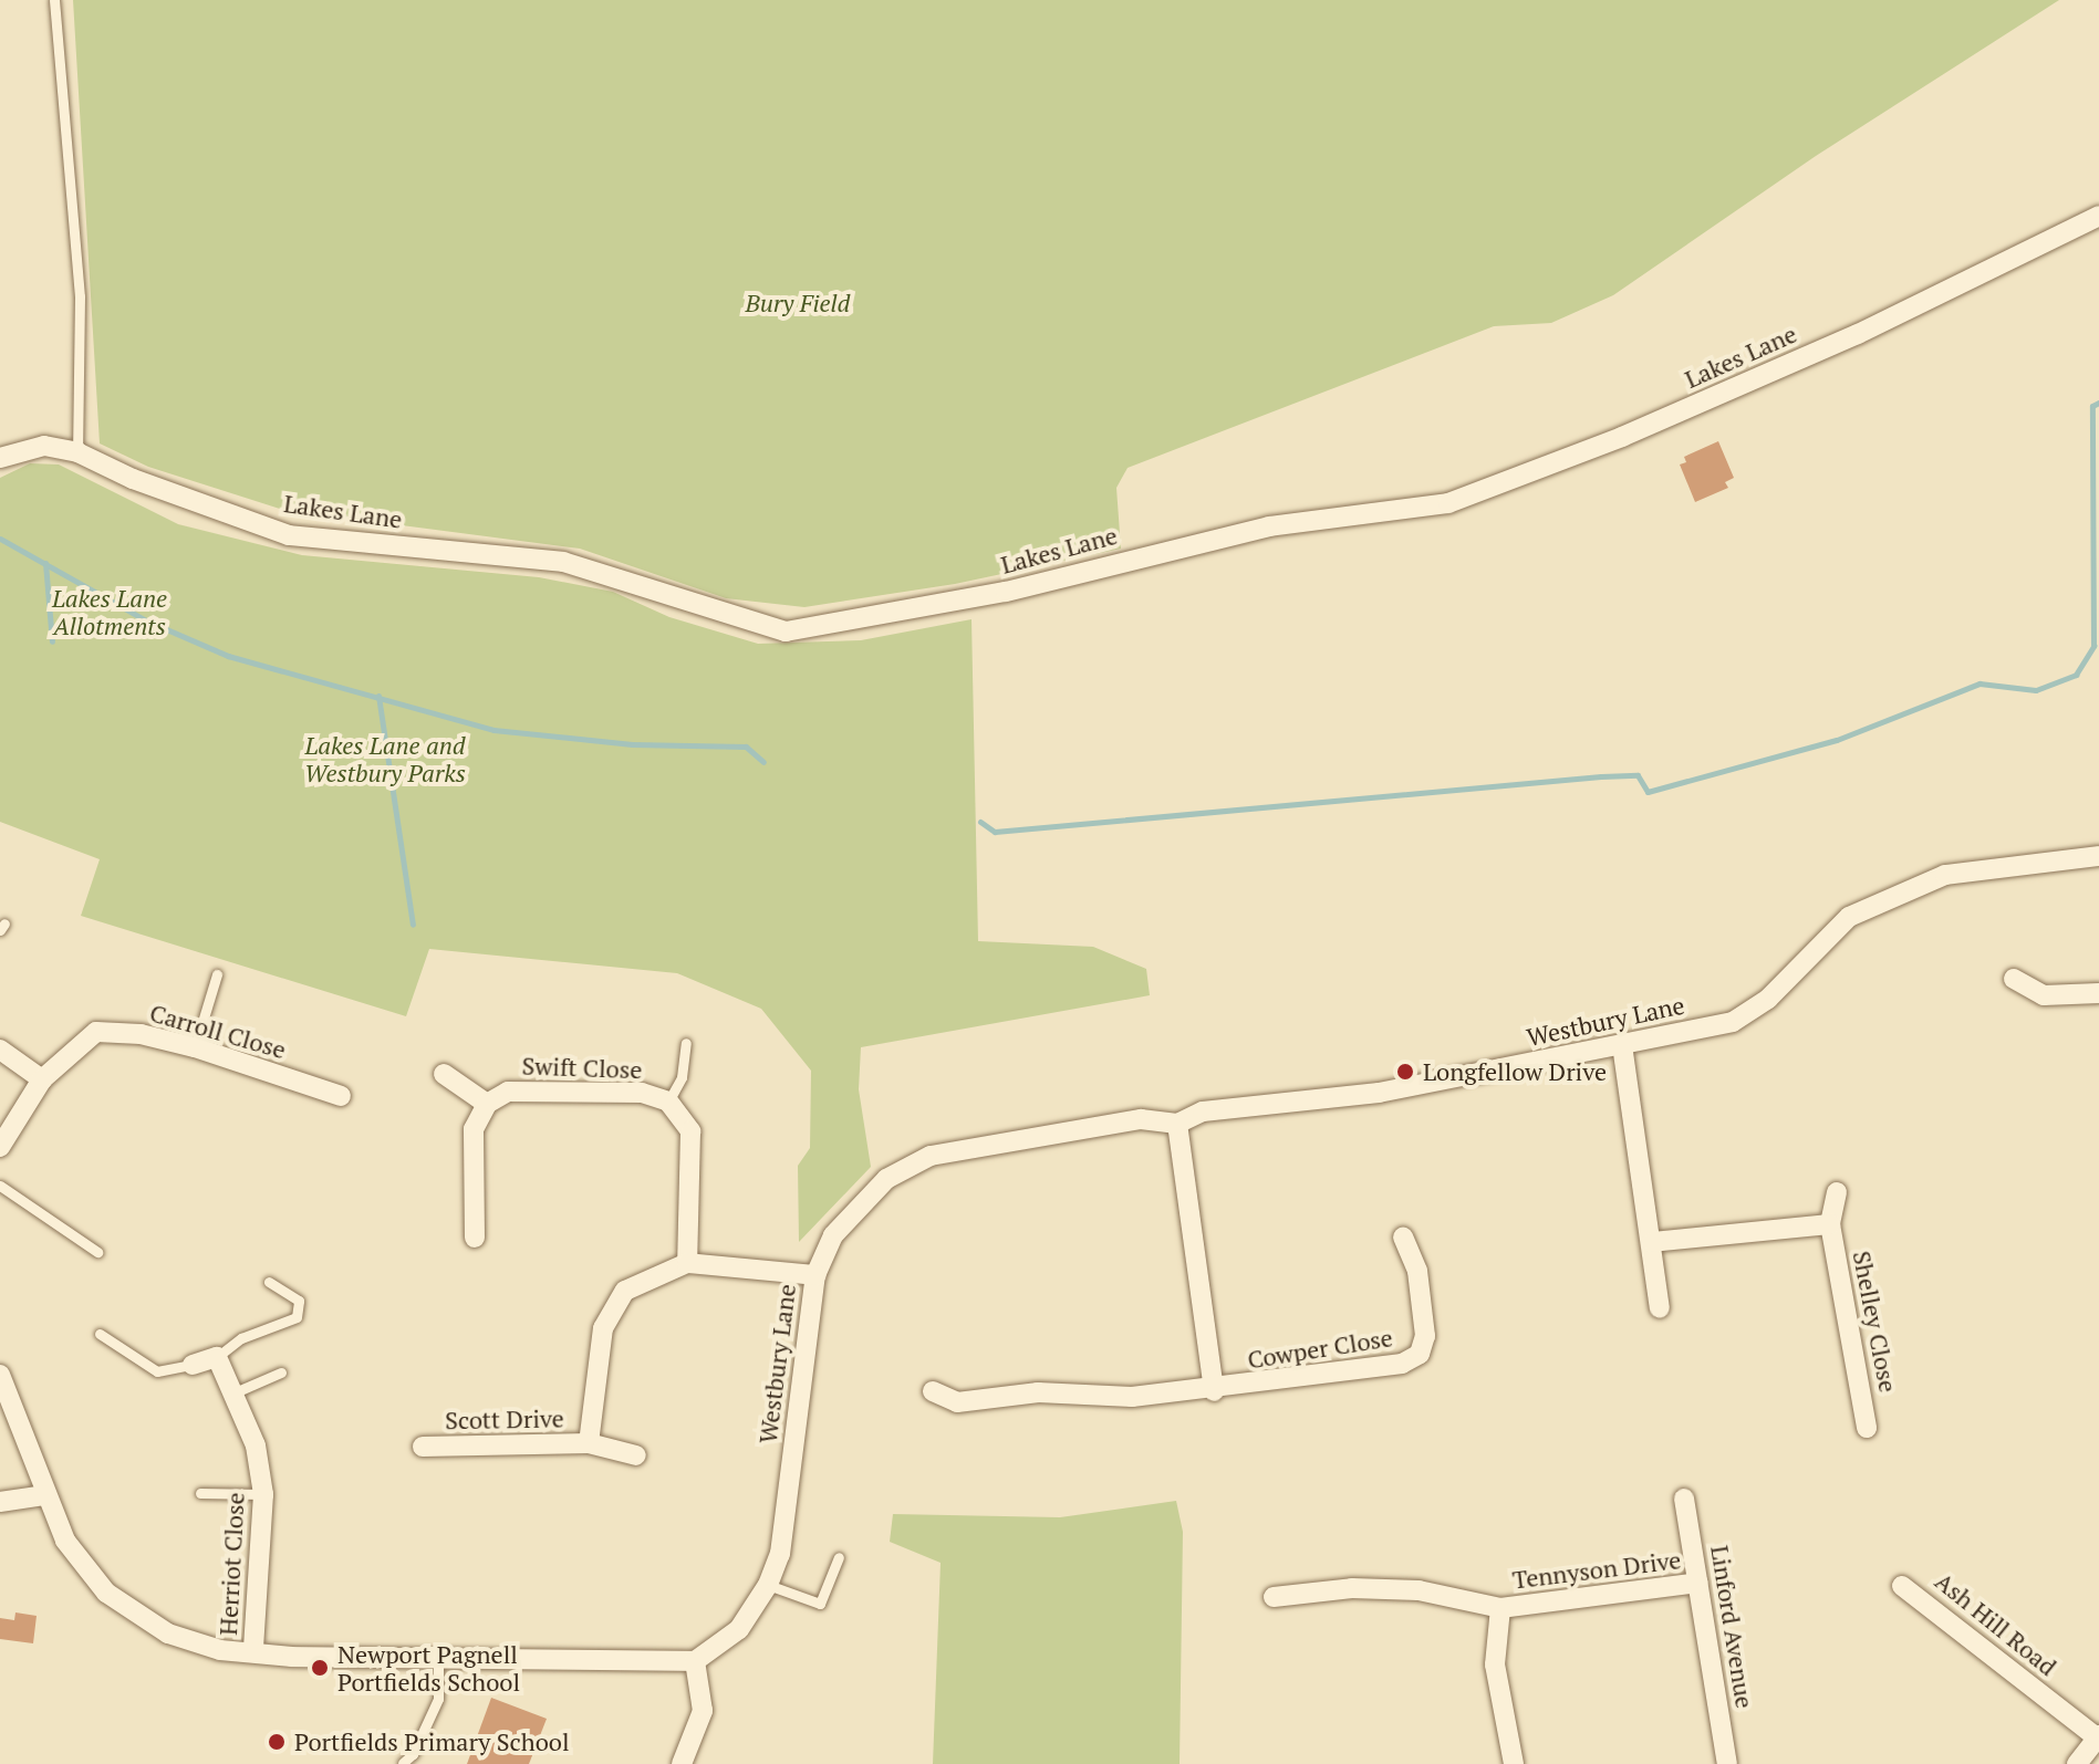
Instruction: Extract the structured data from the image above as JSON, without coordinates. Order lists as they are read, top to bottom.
{
  "streets": {
    "street": [
      "Lakes Lane",
      "Westbury Lane",
      "Carroll Close",
      "Swift Close",
      "Shelley Close",
      "Cowper Close",
      "Scott Drive",
      "Herriot Close",
      "Tennyson Drive",
      "Ash Hill Road",
      "Linford Avenue"
    ]
  },
  "crossings": [
    ["Westbury Lane", "Scott Drive"],
    ["Swift Close", "Scott Drive"],
    ["Tennyson Drive", "Linford Avenue"]
  ],
  "parks": ["Bury Field", "Lakes Lane Allotments", "Lakes Lane and Westbury Parks"],
  "places": ["Longfellow Drive", "Newport Pagnell Portfields School", "Portfields Primary School"]
}
